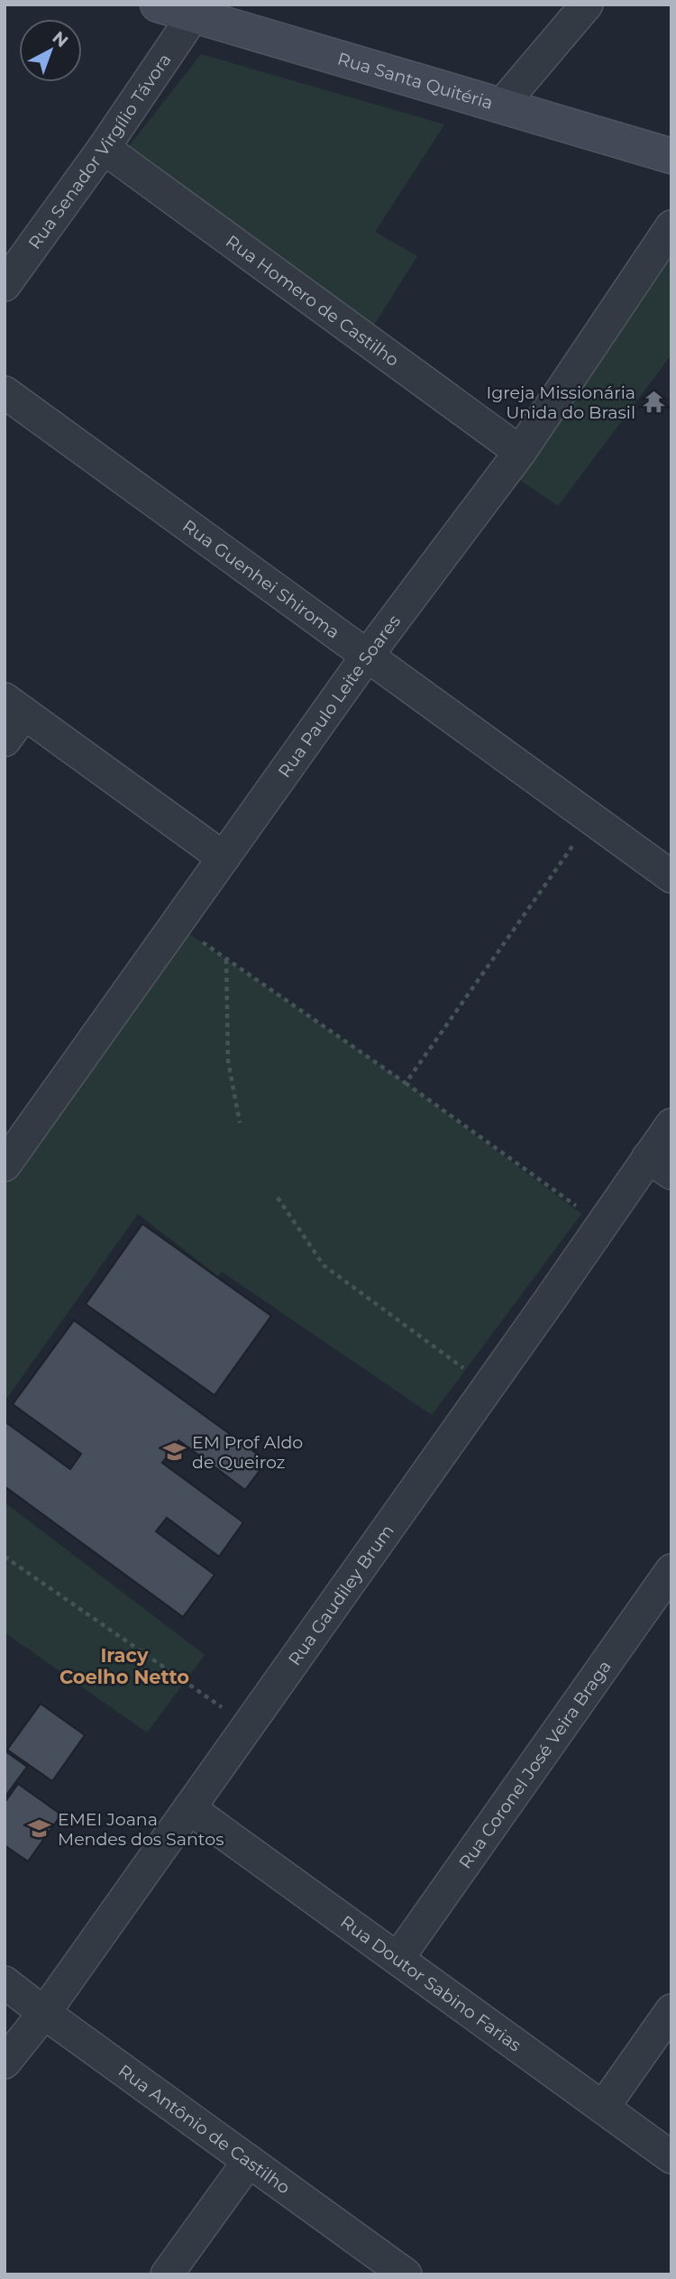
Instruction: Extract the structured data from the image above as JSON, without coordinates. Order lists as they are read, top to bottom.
{
  "streets": {
    "main road": ["Rua Santa Quitéria"],
    "street": [
      "Rua Senador Virgílio Távora",
      "Rua Homero de Castilho",
      "Rua Guenhei Shiroma",
      "Rua Paulo Leite Soares",
      "Rua Gaudiley Brum",
      "Rua Coronel José Veira Braga",
      "Rua Doutor Sabino Farias",
      "Rua Antônio de Castilho"
    ]
  },
  "crossings": [
    ["Rua Santa Quitéria", "Rua Senador Virgílio Távora"],
    ["Rua Senador Virgílio Távora", "Rua Homero de Castilho"],
    ["Rua Homero de Castilho", "Rua Paulo Leite Soares"],
    ["Rua Guenhei Shiroma", "Rua Paulo Leite Soares"],
    ["Rua Gaudiley Brum", "Rua Doutor Sabino Farias"],
    ["Rua Gaudiley Brum", "Rua Antônio de Castilho"],
    ["Rua Coronel José Veira Braga", "Rua Doutor Sabino Farias"]
  ],
  "districts": ["Iracy Coelho Netto"],
  "places": {
    "temple": ["Igreja Missionária Unida do Brasil"],
    "school or university": ["EM Prof Aldo de Queiroz", "EMEI Joana Mendes dos Santos"]
  },
  "north": "top right"
}
